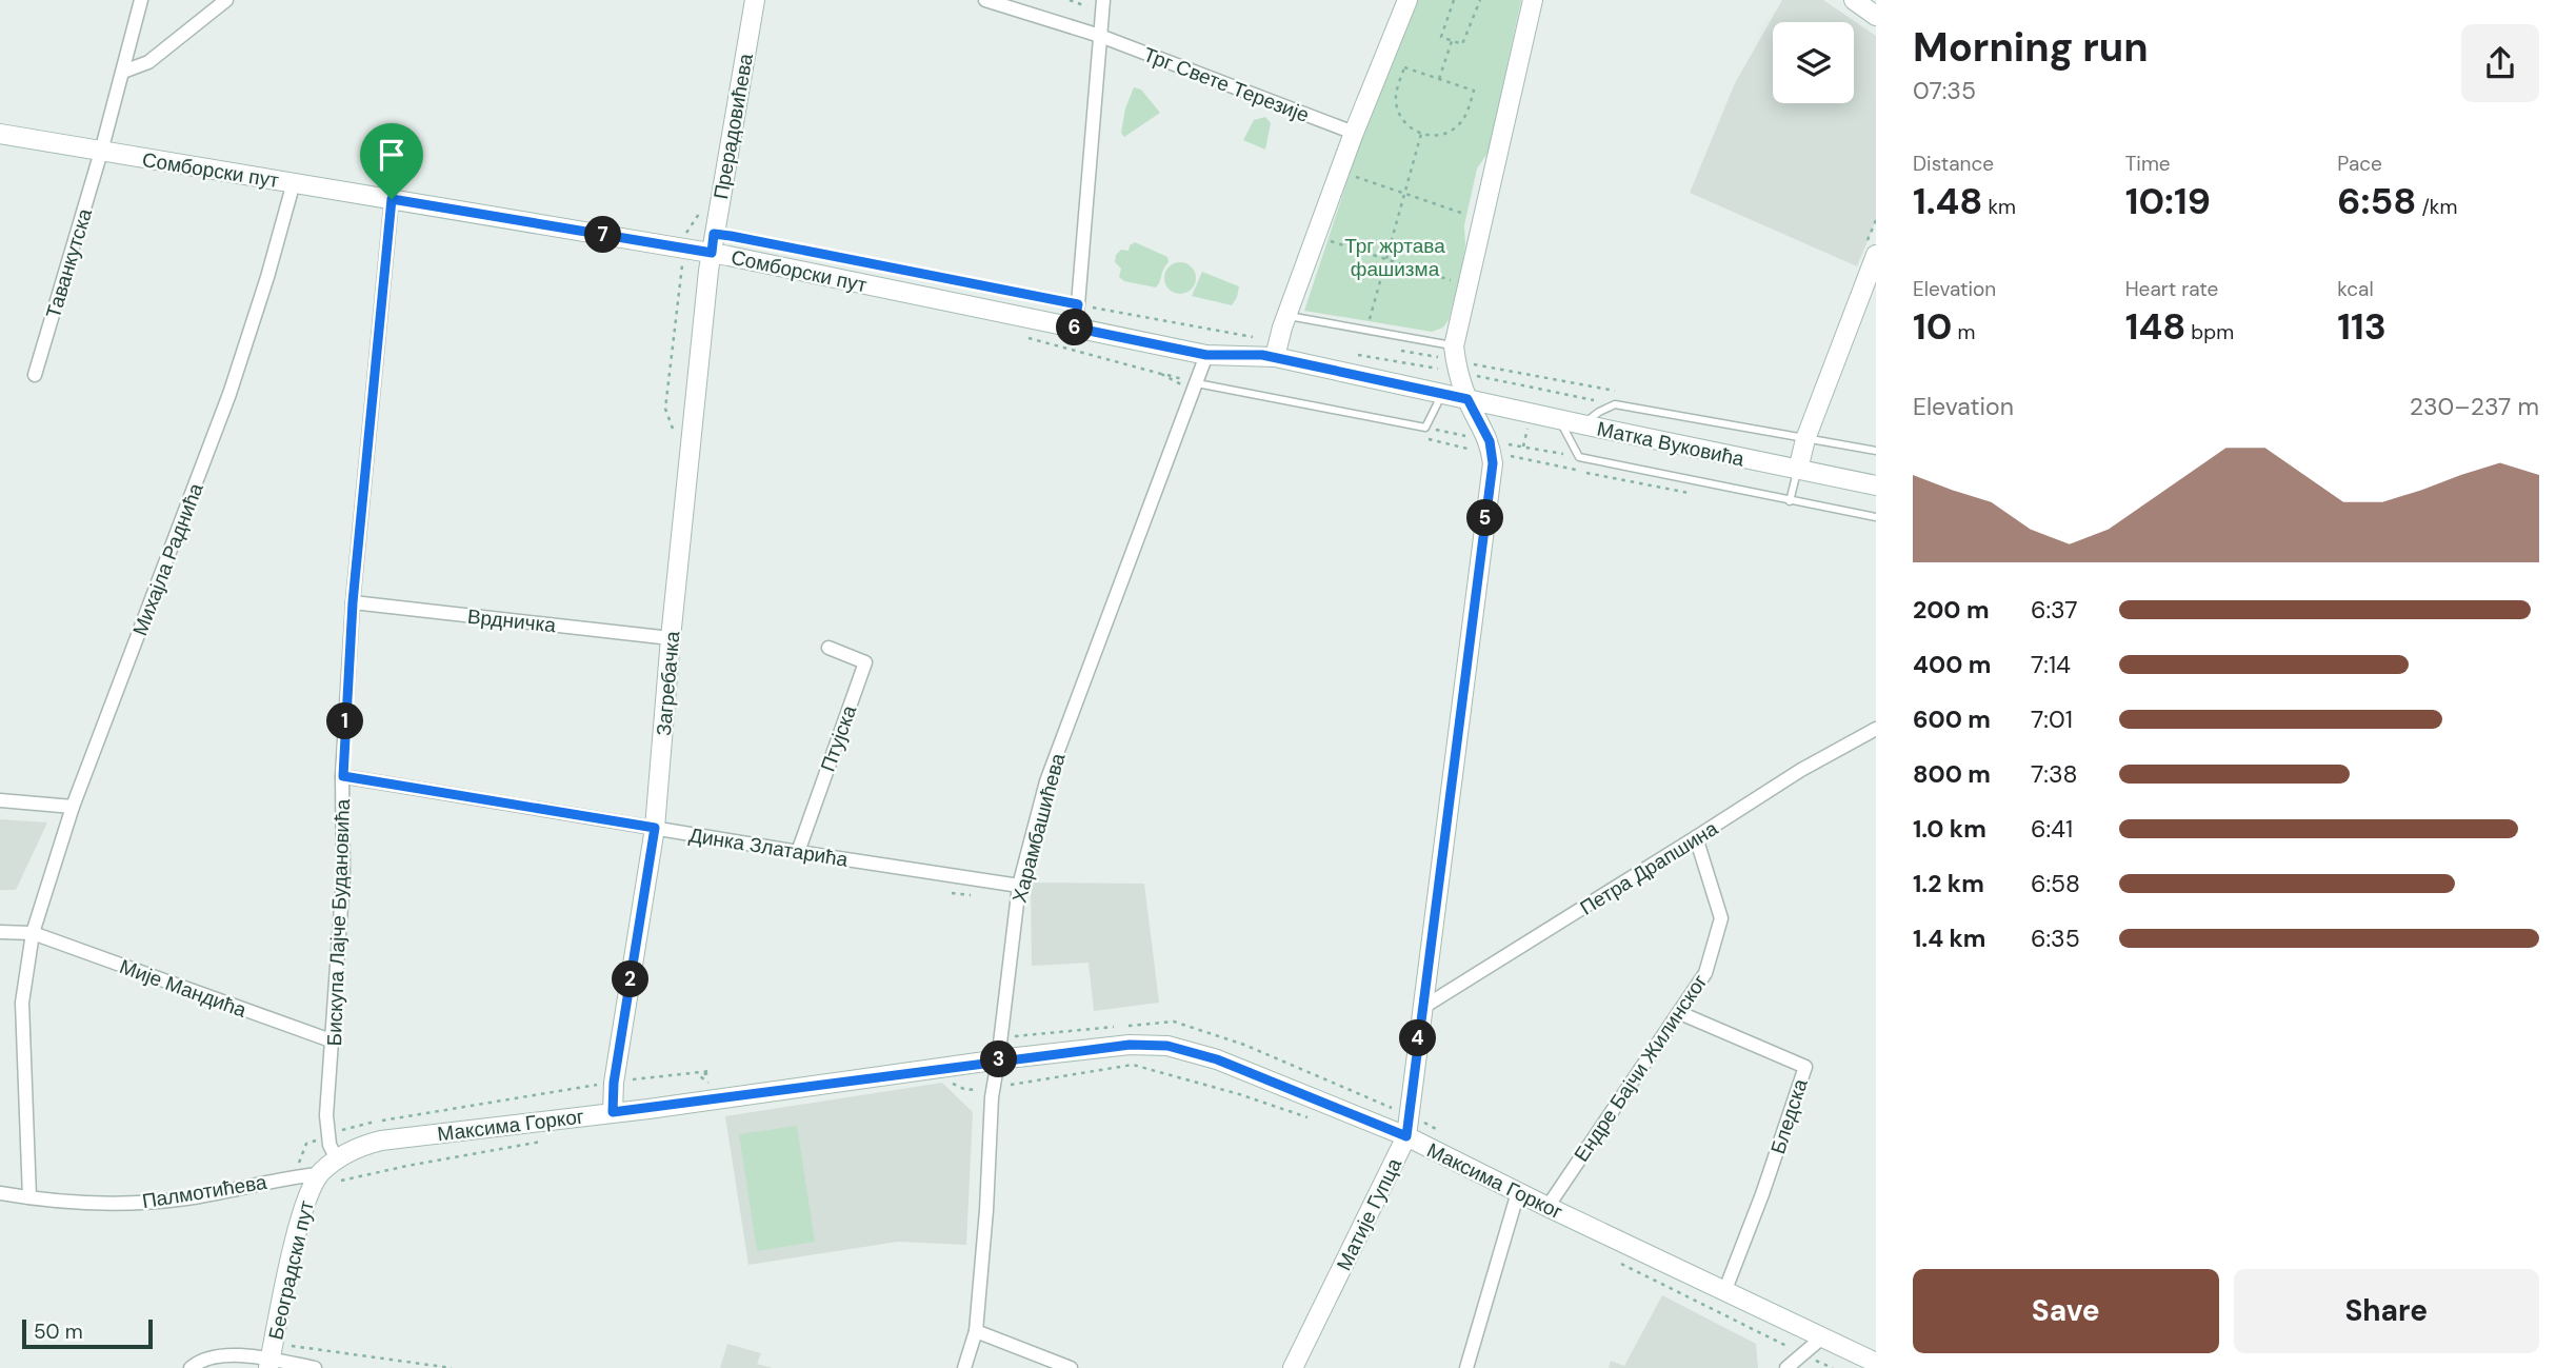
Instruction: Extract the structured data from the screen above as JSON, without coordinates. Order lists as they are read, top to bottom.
{
  "streets": {
    "main road": [
      "Прерадовићева",
      "Сомборски пут",
      "Матка Вуковића",
      "Загребачка",
      "Максима Горког",
      "Матије Гупца",
      "Београдски пут"
    ],
    "street": [
      "Трг Свете Терезије",
      "Таванкутска",
      "Михајла Раднића",
      "Врдничка",
      "Птујска",
      "Харамбашићева",
      "Динка Златарића",
      "Петра Драпшина",
      "Бискупа Лајче Будановића",
      "Мије Мандића",
      "Ендре Бајчи Жилинског",
      "Бледска",
      "Палмотићева"
    ]
  },
  "crossings": [
    ["Прерадовићева", "Сомборски пут"],
    ["Прерадовићева", "Загребачка"],
    ["Сомборски пут", "Таванкутска"],
    ["Сомборски пут", "Михајла Раднића"],
    ["Сомборски пут", "Загребачка"],
    ["Сомборски пут", "Бискупа Лајче Будановића"],
    ["Матка Вуковића", "Матије Гупца"],
    ["Михајла Раднића", "Мије Мандића"],
    ["Михајла Раднића", "Палмотићева"],
    ["Врдничка", "Загребачка"],
    ["Врдничка", "Бискупа Лајче Будановића"],
    ["Загребачка", "Динка Златарића"],
    ["Загребачка", "Максима Горког"],
    ["Птујска", "Динка Златарића"],
    ["Харамбашићева", "Динка Златарића"],
    ["Харамбашићева", "Максима Горког"],
    ["Динка Златарића", "Бискупа Лајче Будановића"],
    ["Петра Драпшина", "Ендре Бајчи Жилинског"],
    ["Петра Драпшина", "Матије Гупца"],
    ["Бискупа Лајче Будановића", "Мије Мандића"],
    ["Бискупа Лајче Будановића", "Максима Горког"],
    ["Ендре Бајчи Жилинског", "Бледска"],
    ["Ендре Бајчи Жилинског", "Максима Горког"],
    ["Бледска", "Максима Горког"],
    ["Максима Горког", "Палмотићева"],
    ["Максима Горког", "Матије Гупца"],
    ["Максима Горког", "Београдски пут"],
    ["Палмотићева", "Београдски пут"]
  ],
  "parks": ["Трг жртава фашизма"],
  "scale_bar": "50 m",
  "page": {
    "heading": ["Morning run", "07:35"],
    "stats": [
      ["Distance", "1.48 km"],
      ["Time", "10:19"],
      ["Pace", "6:58 /km"],
      ["Elevation", "10 m"],
      ["Heart rate", "148 bpm"],
      ["kcal", "113"]
    ],
    "pins": [
      "7",
      "6",
      "5",
      "1",
      "2",
      "4",
      "3"
    ],
    "chart": ["Elevation", "230–237 m"],
    "list": [
      {
        "name": "200 m",
        "note": "6:37"
      },
      {
        "name": "400 m",
        "note": "7:14"
      },
      {
        "name": "600 m",
        "note": "7:01"
      },
      {
        "name": "800 m",
        "note": "7:38"
      },
      {
        "name": "1.0 km",
        "note": "6:41"
      },
      {
        "name": "1.2 km",
        "note": "6:58"
      },
      {
        "name": "1.4 km",
        "note": "6:35"
      }
    ],
    "buttons": ["Save", "Share"],
    "scale": "50 m"
  }
}
